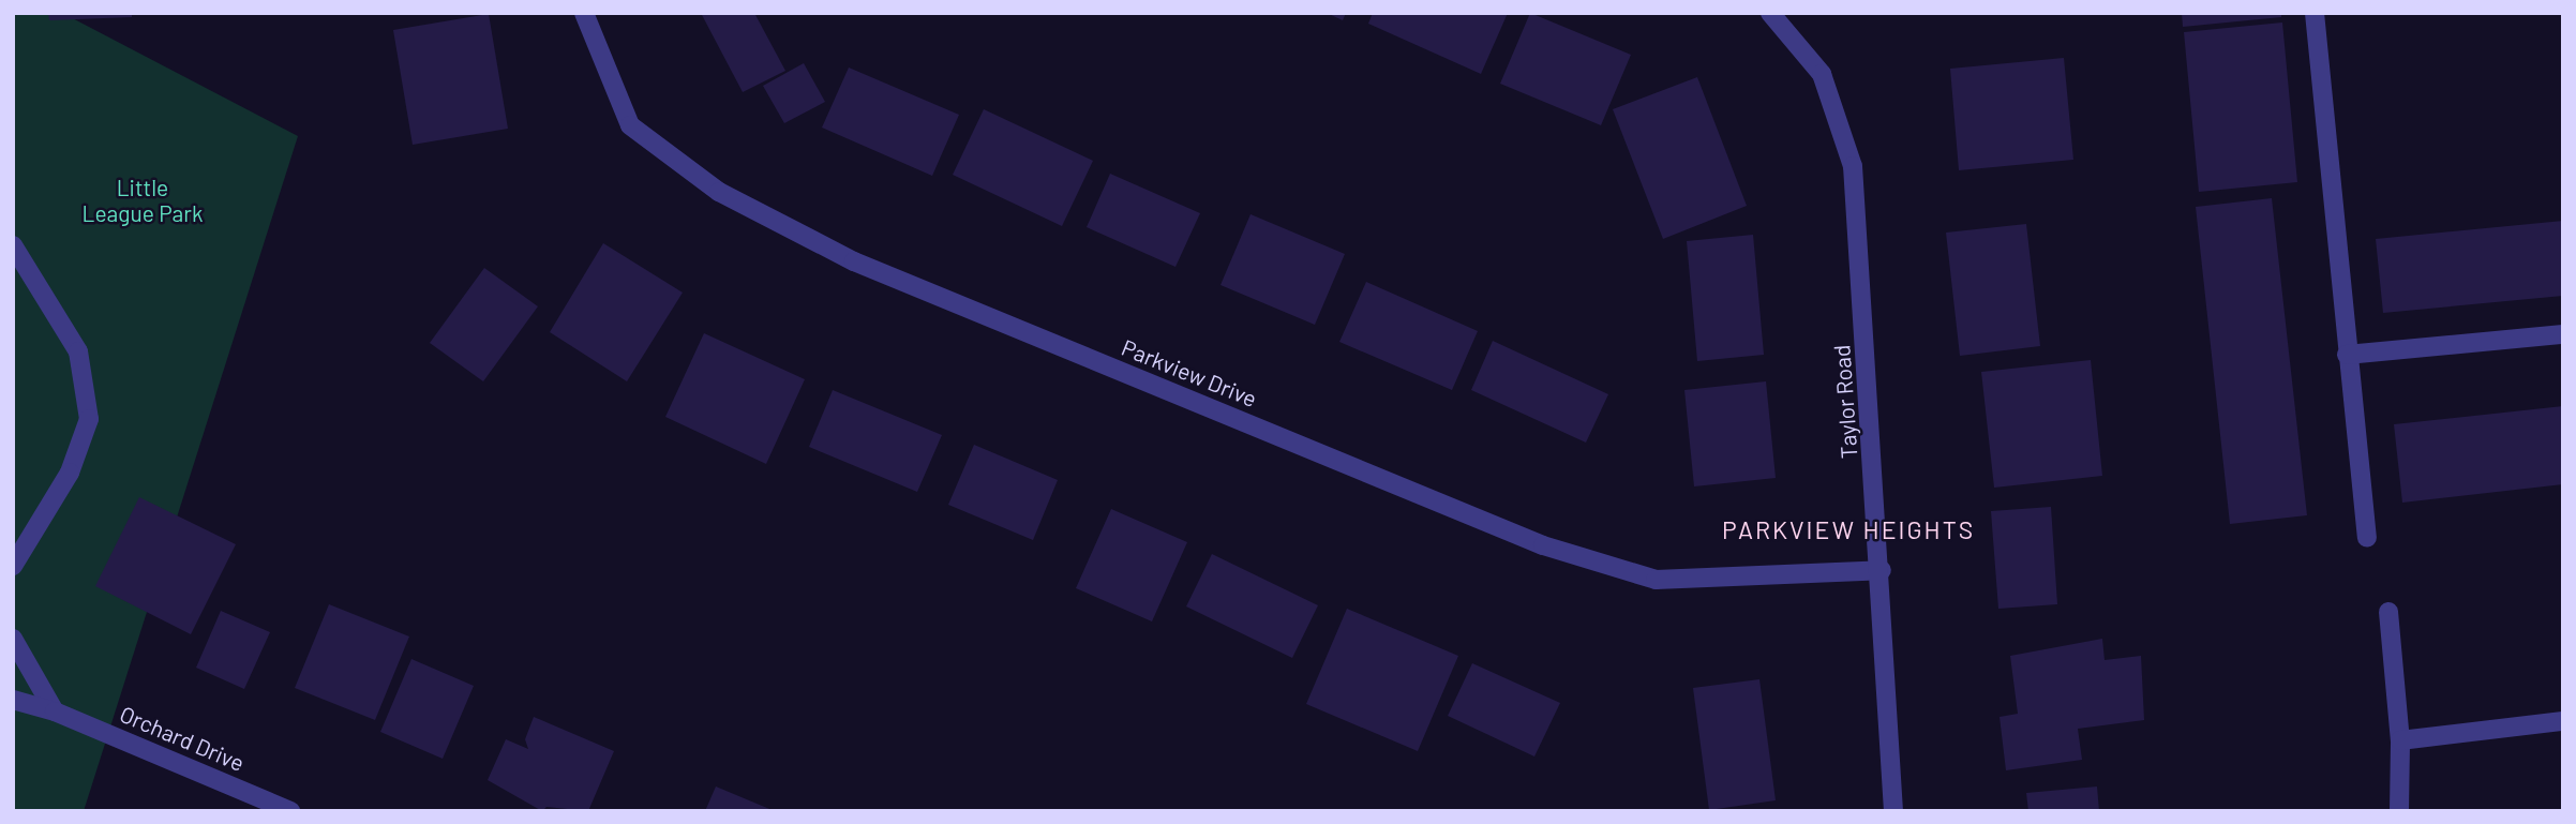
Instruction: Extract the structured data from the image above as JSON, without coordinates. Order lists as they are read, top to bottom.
{
  "streets": {
    "street": ["Parkview Drive", "Taylor Road", "Orchard Drive"]
  },
  "crossings": [
    ["Parkview Drive", "Taylor Road"]
  ],
  "districts": ["PARKVIEW HEIGHTS"],
  "parks": ["Little League Park"]
}
